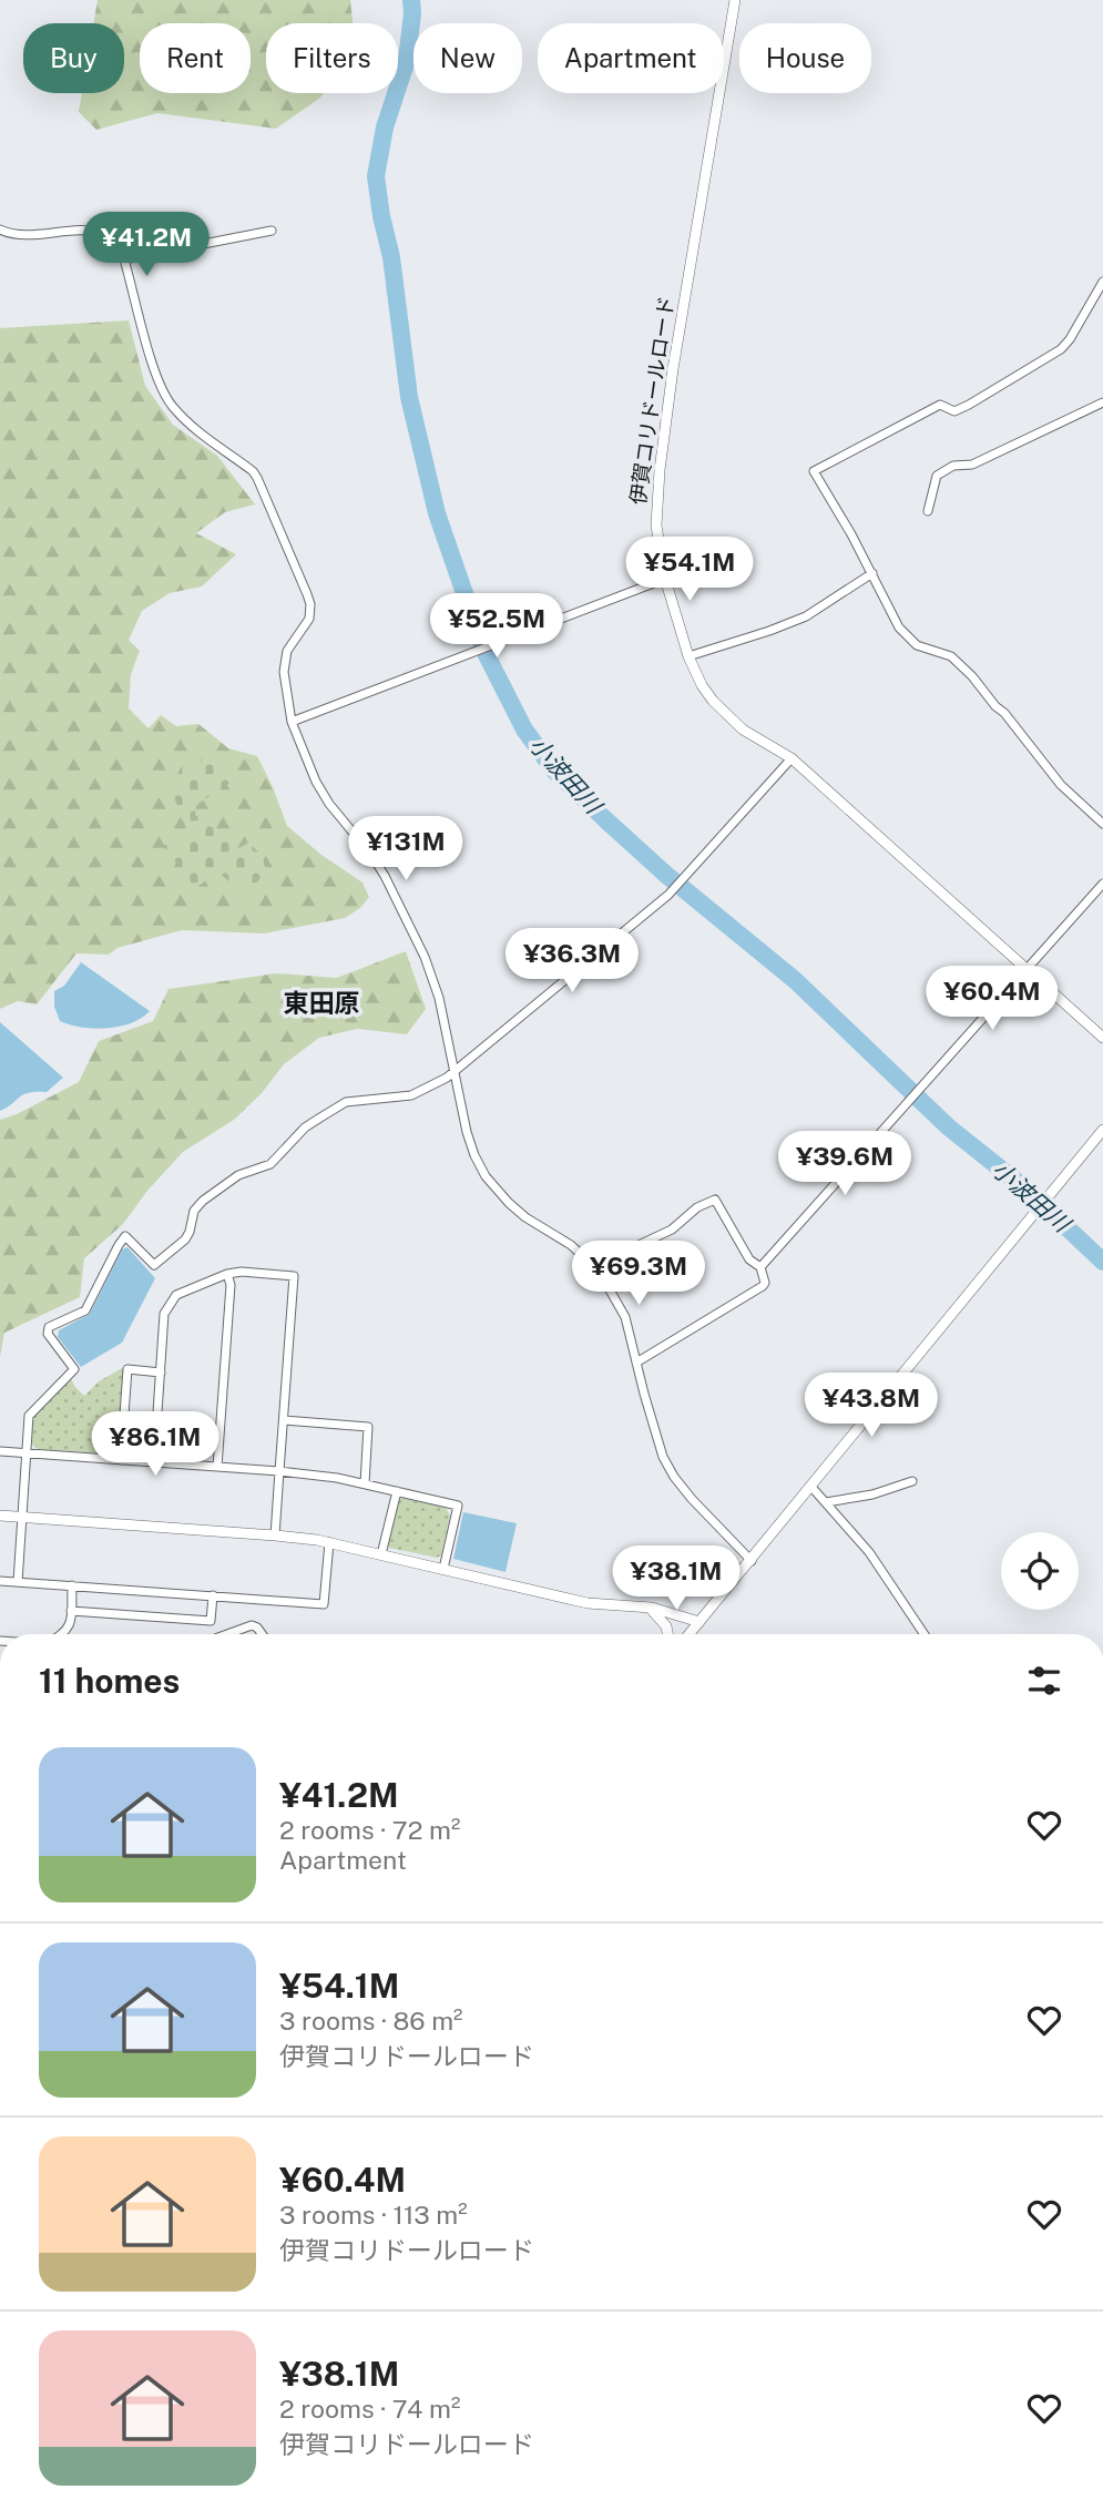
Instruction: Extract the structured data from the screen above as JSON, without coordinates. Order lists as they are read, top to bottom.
{
  "streets": {
    "street": ["伊賀コリドールロード"]
  },
  "districts": ["東田原"],
  "water": ["小波田川"],
  "page": {
    "chip": [
      "Buy",
      "Rent",
      "Filters",
      "New",
      "Apartment",
      "House"
    ],
    "price": [
      "¥41.2M",
      "¥54.1M",
      "¥52.5M",
      "¥131M",
      "¥36.3M",
      "¥60.4M",
      "¥39.6M",
      "¥69.3M",
      "¥43.8M",
      "¥86.1M",
      "¥38.1M"
    ],
    "heading": "11 homes",
    "list": [
      {
        "name": "¥41.2M",
        "note": "2 rooms · 72 m² · Apartment"
      },
      {
        "name": "¥54.1M",
        "note": "3 rooms · 86 m² · 伊賀コリドールロード"
      },
      {
        "name": "¥60.4M",
        "note": "3 rooms · 113 m² · 伊賀コリドールロード"
      },
      {
        "name": "¥38.1M",
        "note": "2 rooms · 74 m² · 伊賀コリドールロード"
      }
    ]
  }
}
